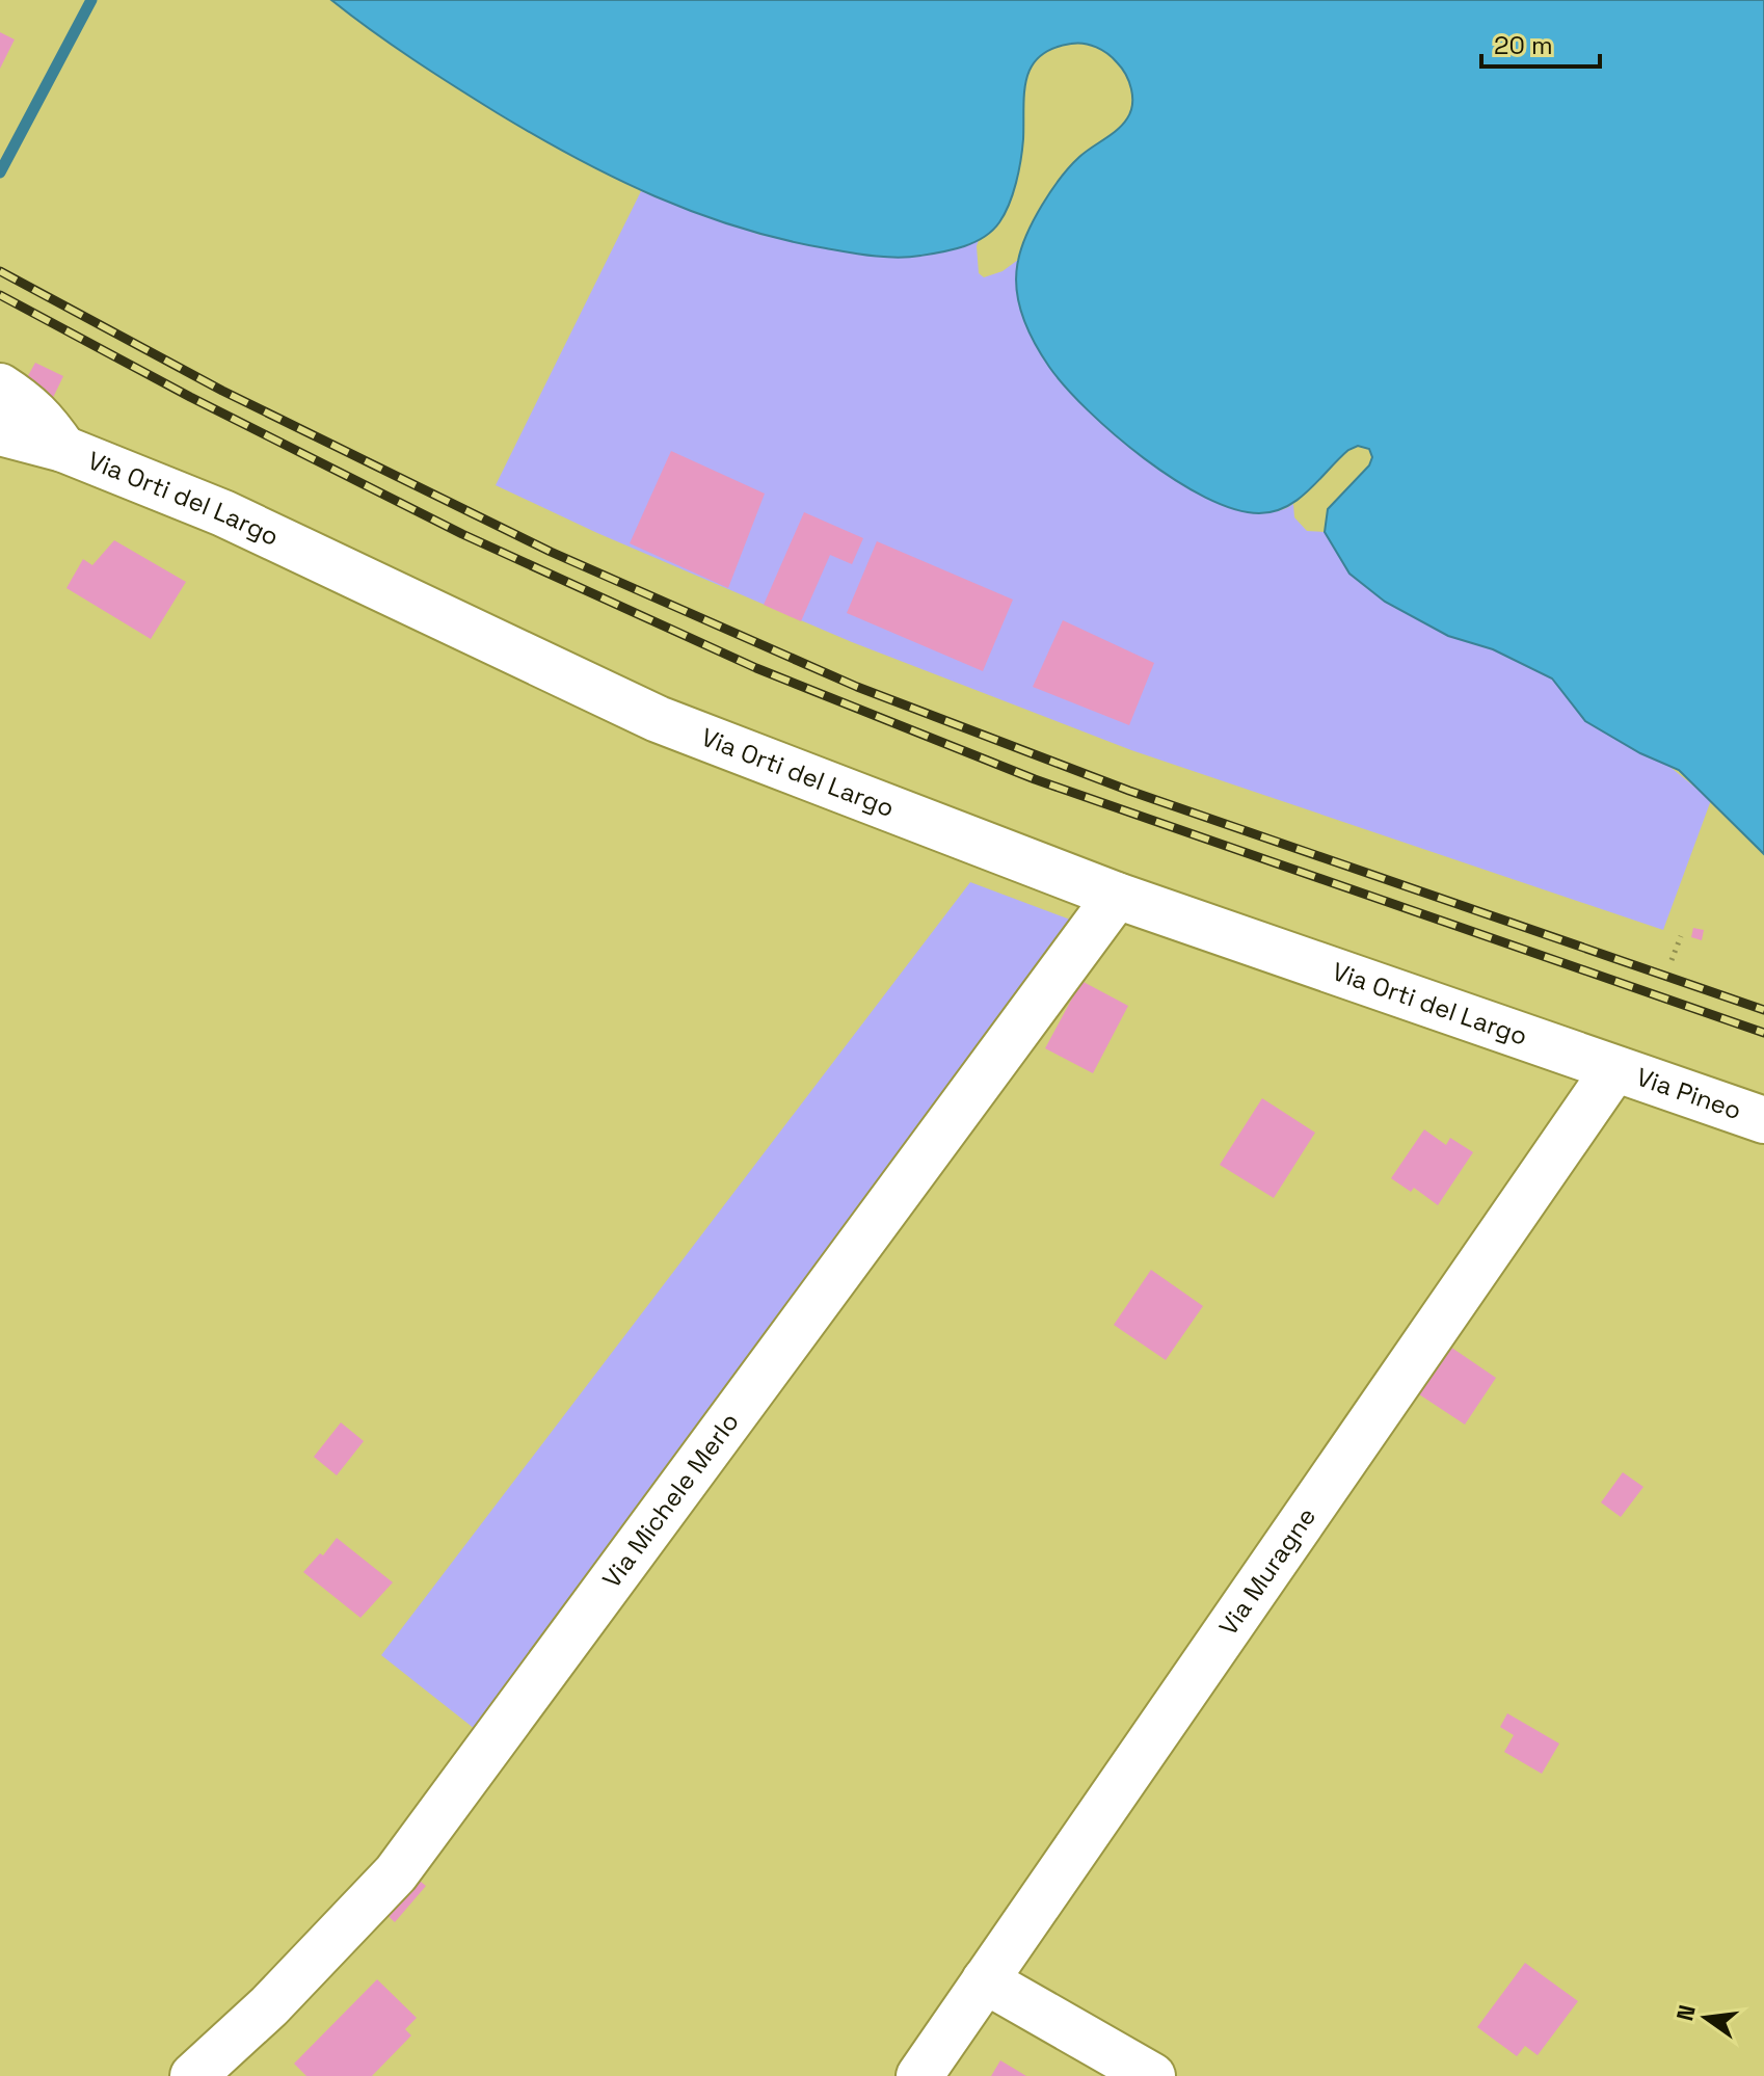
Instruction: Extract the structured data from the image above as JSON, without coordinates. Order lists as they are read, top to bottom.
{
  "streets": {
    "street": [
      "Via Orti del Largo",
      "Via Pineo",
      "Via Michele Merlo",
      "Via Muragne"
    ]
  },
  "crossings": [
    ["Via Orti del Largo", "Via Pineo"],
    ["Via Orti del Largo", "Via Michele Merlo"],
    ["Via Orti del Largo", "Via Muragne"],
    ["Via Pineo", "Via Muragne"]
  ],
  "scale_bar": "20 m",
  "north": "left"
}
